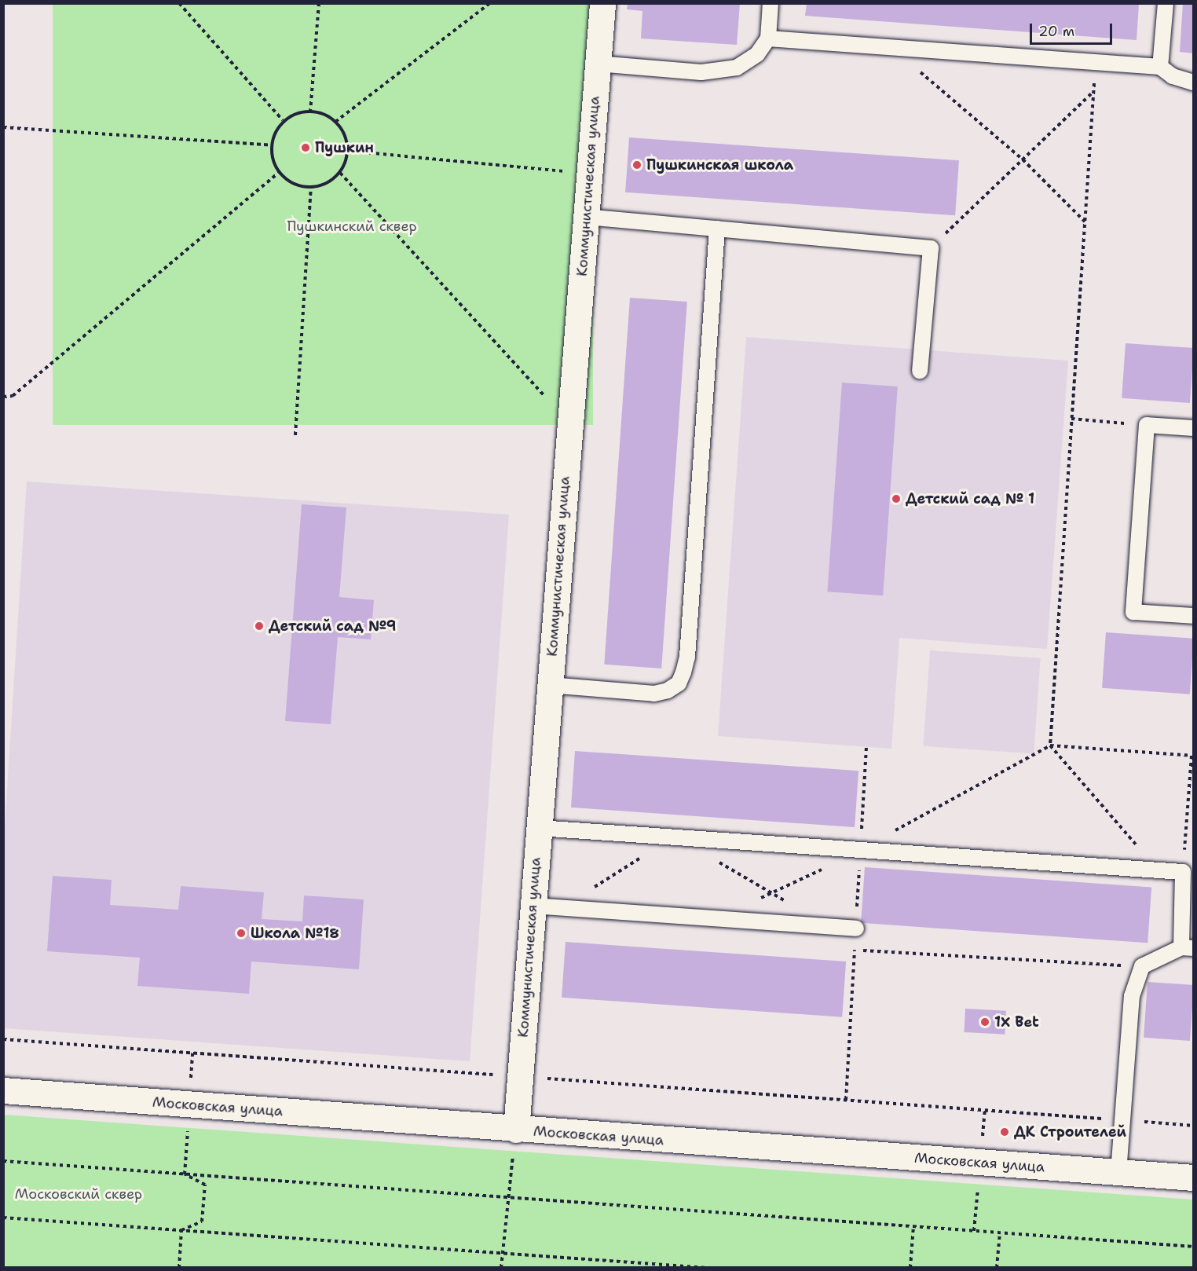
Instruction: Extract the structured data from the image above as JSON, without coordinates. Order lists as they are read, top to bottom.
{
  "streets": {
    "main road": ["Коммунистическая улица", "Московская улица"]
  },
  "crossings": [
    ["Коммунистическая улица", "Московская улица"]
  ],
  "parks": ["Пушкинский сквер", "Московский сквер"],
  "places": [
    "Пушкин",
    "Пушкинская школа",
    "Детский сад № 1",
    "Детский сад №9",
    "Школа №18",
    "1X Bet",
    "ДК Строителей"
  ],
  "scale_bar": "20 m"
}
